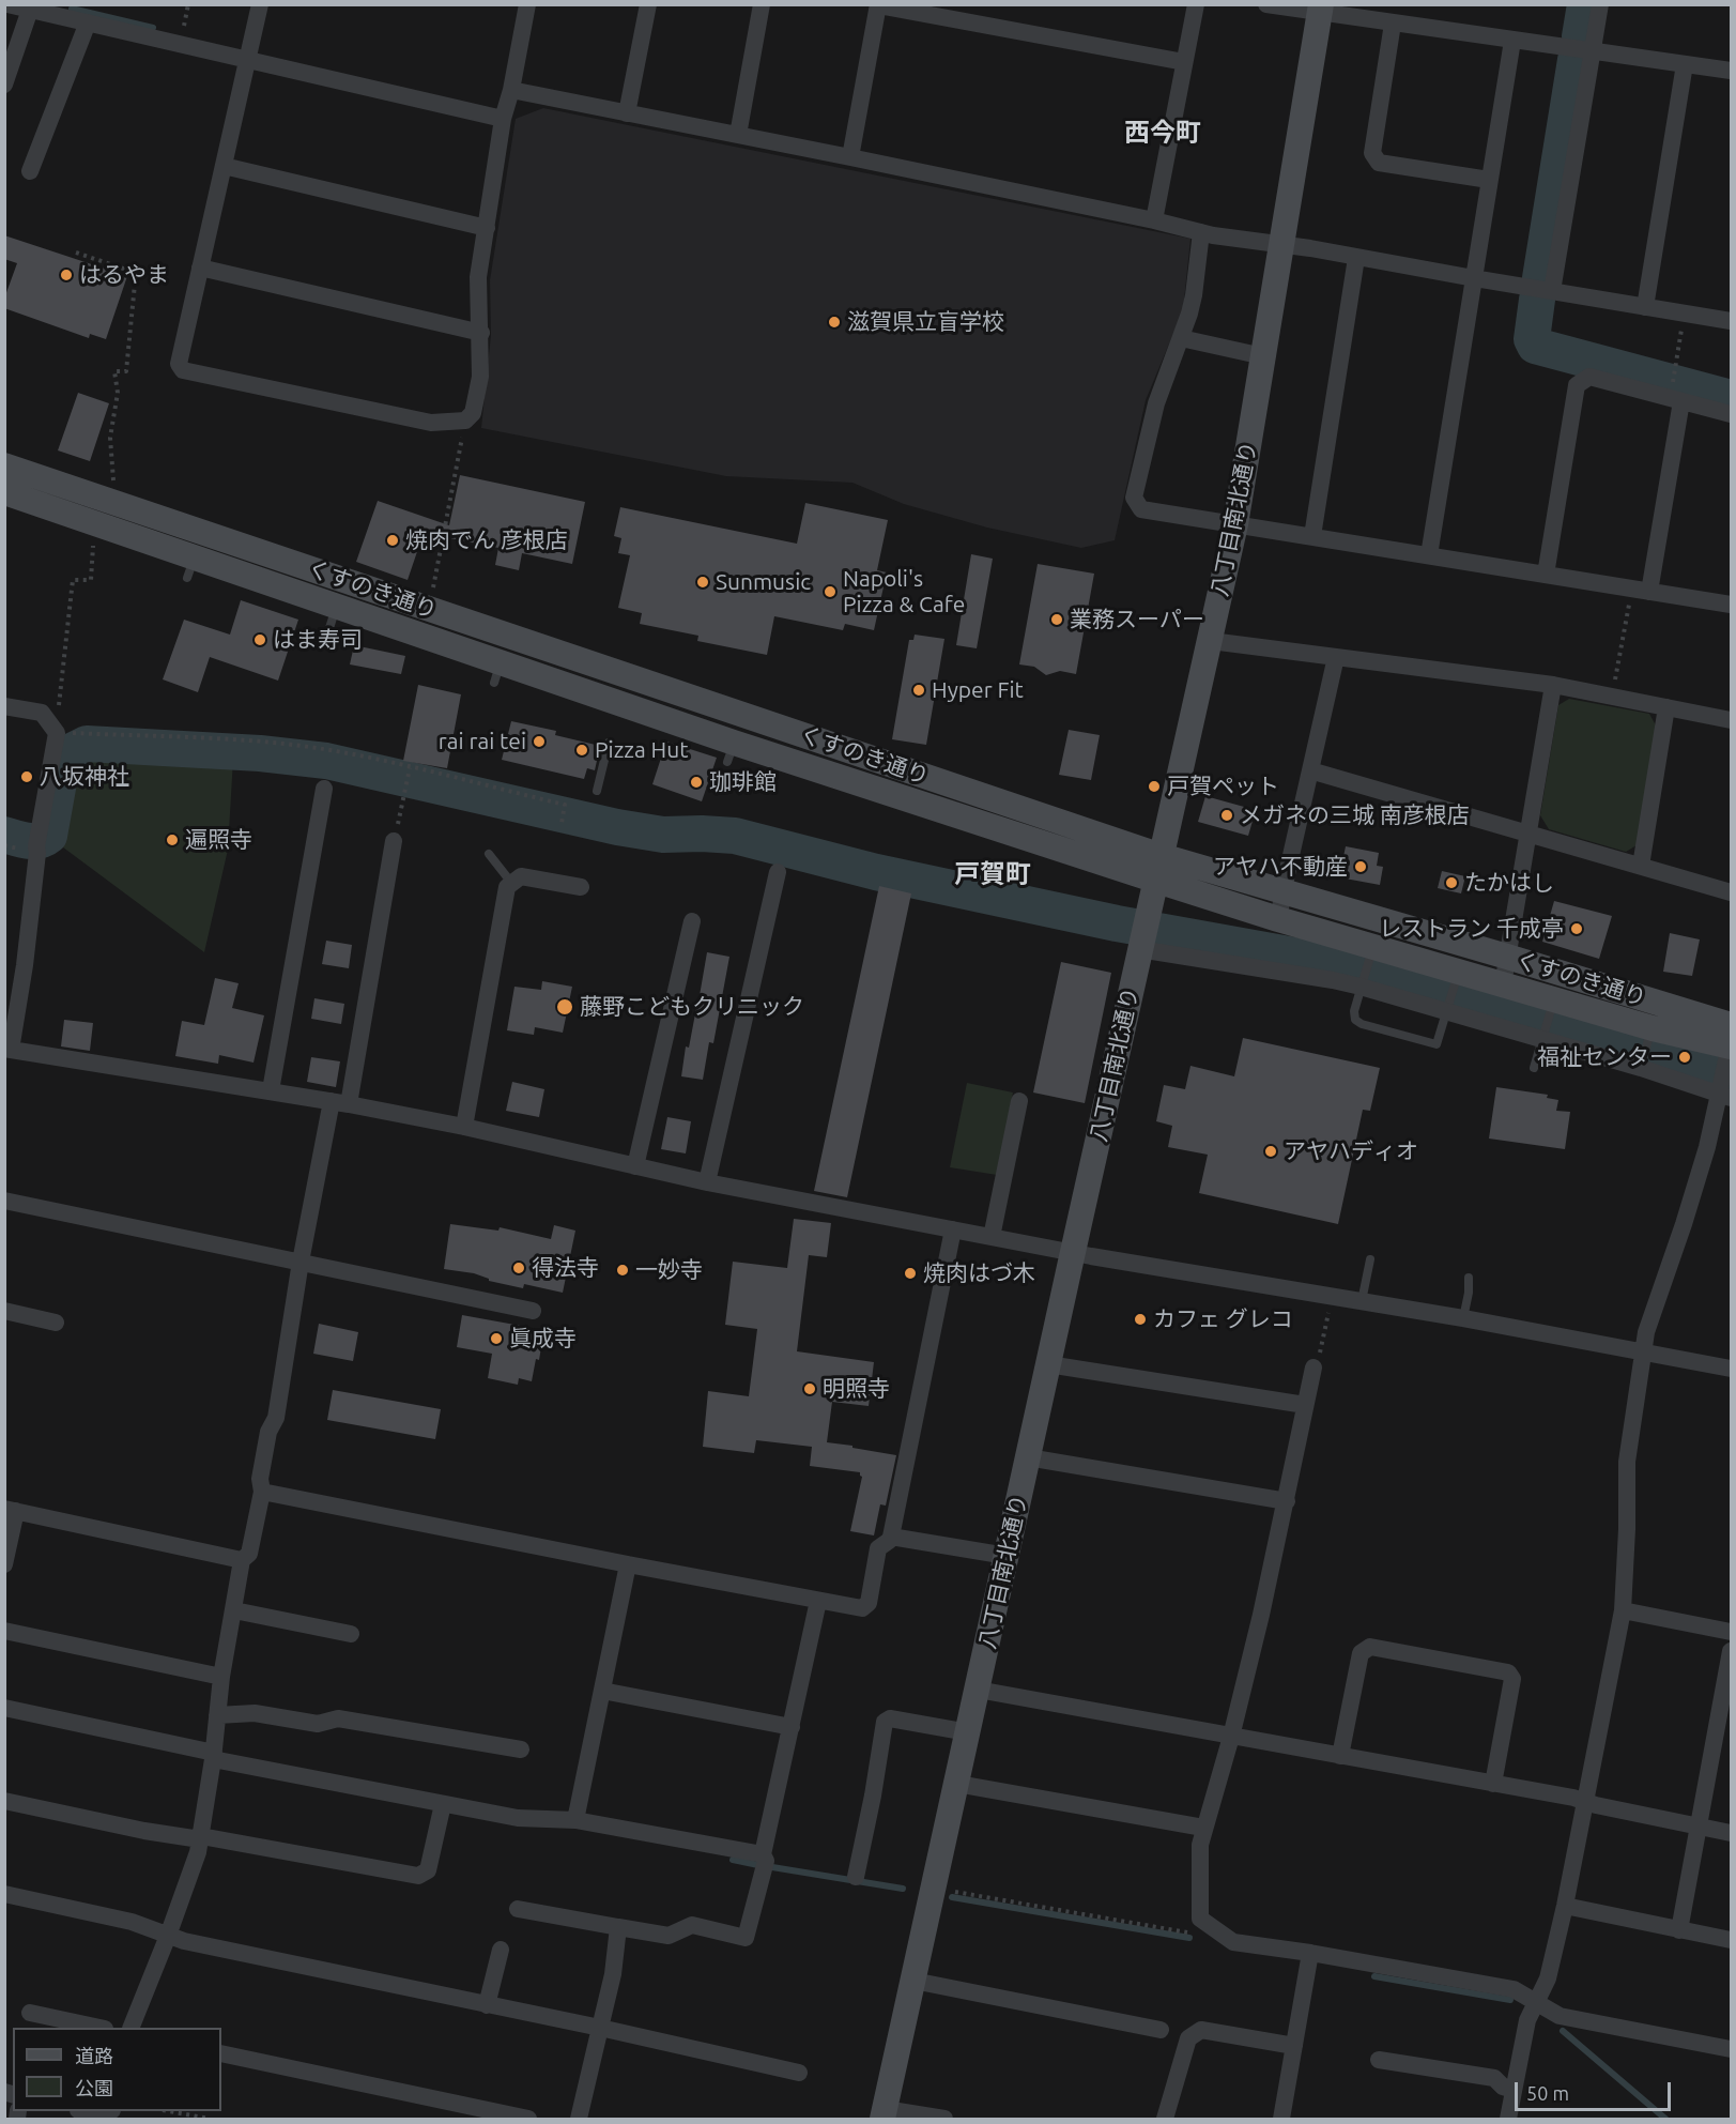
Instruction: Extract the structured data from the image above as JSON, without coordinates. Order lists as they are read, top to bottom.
{
  "streets": {
    "main road": ["八丁目南北通り", "くすのき通り"]
  },
  "crossings": [
    ["八丁目南北通り", "くすのき通り"]
  ],
  "districts": ["西今町", "戸賀町"],
  "places": [
    "はるやま",
    "滋賀県立盲学校",
    "焼肉でん 彦根店",
    "Sunmusic",
    "Napoli's Pizza & Cafe",
    "業務スーパー",
    "はま寿司",
    "Hyper Fit",
    "rai rai tei",
    "Pizza Hut",
    "八坂神社",
    "珈琲館",
    "戸賀ペット",
    "メガネの三城 南彦根店",
    "遍照寺",
    "アヤハ不動産",
    "たかはし",
    "レストラン 千成亭",
    "藤野こどもクリニック",
    "福祉センター",
    "アヤハディオ",
    "得法寺",
    "一妙寺",
    "焼肉はづ木",
    "カフェ グレコ",
    "眞成寺",
    "明照寺"
  ],
  "legend": ["道路", "公園"],
  "scale_bar": "50 m"
}
